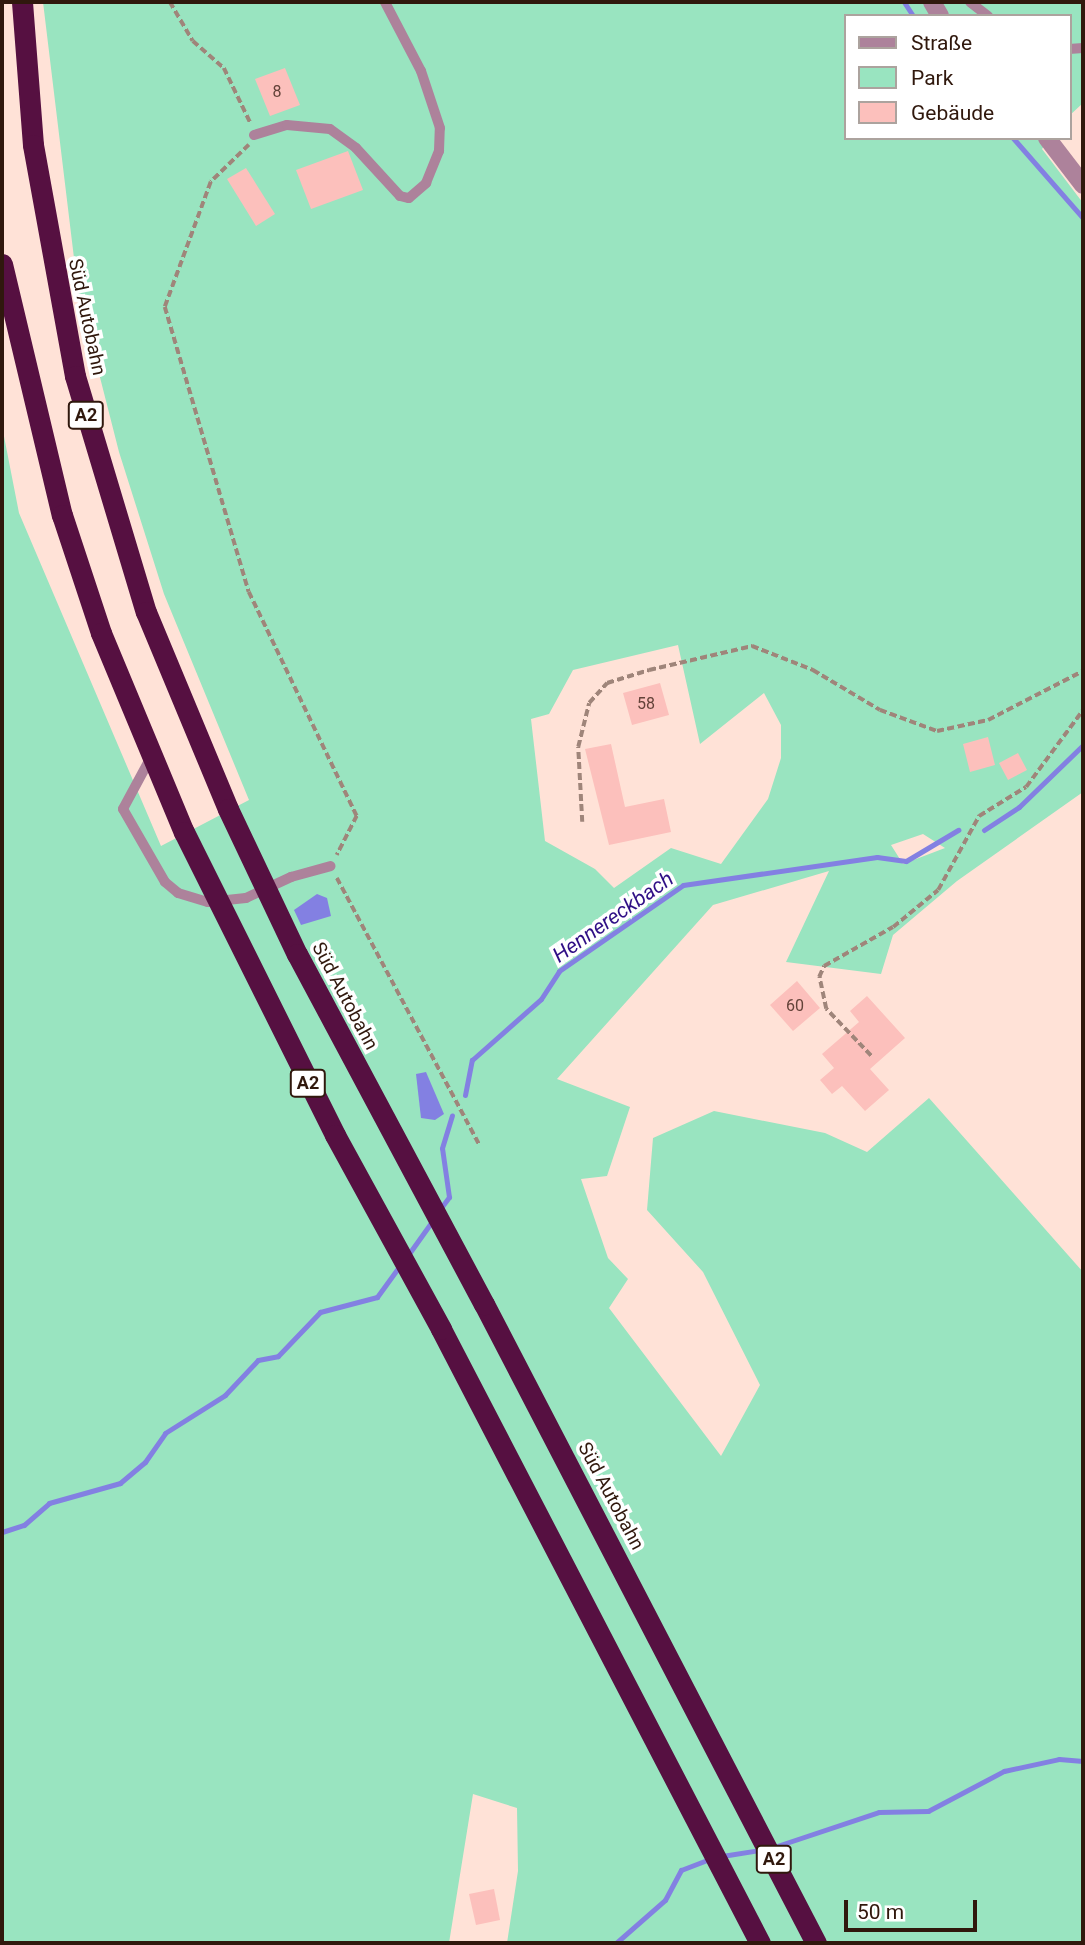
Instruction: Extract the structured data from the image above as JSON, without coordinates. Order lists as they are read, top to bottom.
{
  "streets": {
    "highway": ["Süd Autobahn", "A2"]
  },
  "water": ["Hennereckbach"],
  "house_numbers": ["8", "58", "60"],
  "legend": ["Straße", "Park", "Gebäude"],
  "scale_bar": "50 m"
}
